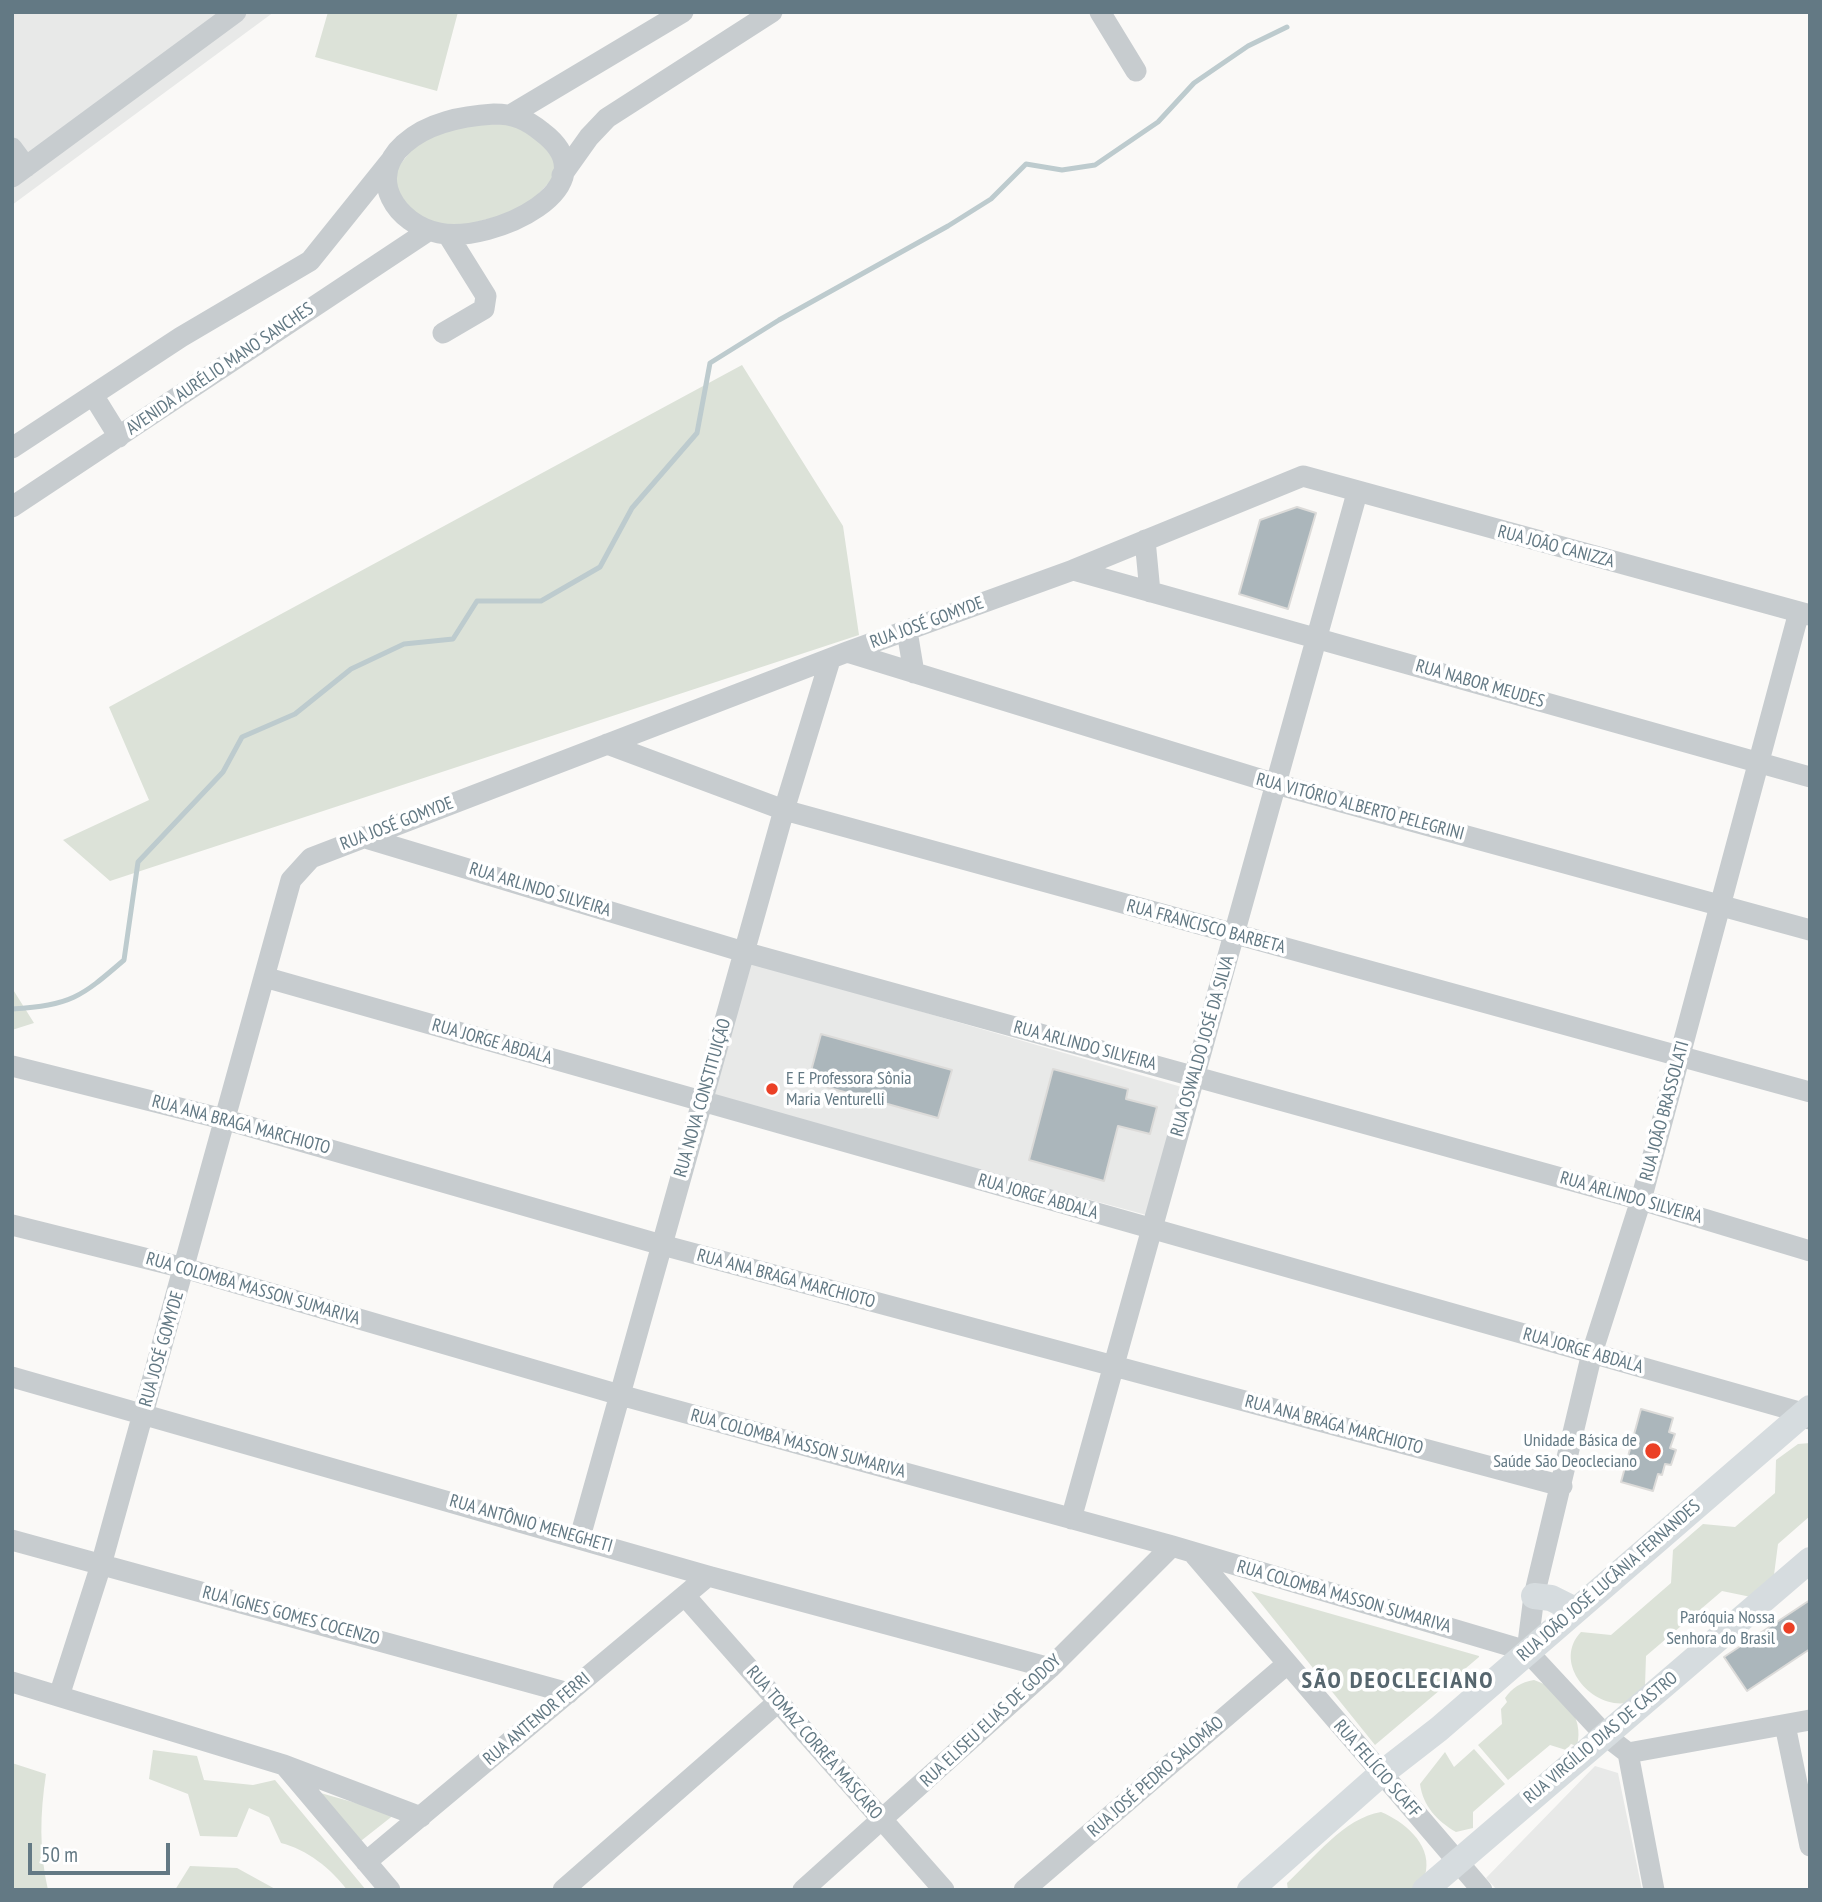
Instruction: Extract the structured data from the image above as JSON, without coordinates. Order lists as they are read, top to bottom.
{
  "streets": {
    "main road": ["RUA JOÃO JOSÉ LUCÂNIA FERNANDES", "RUA VIRGÍLIO DIAS DE CASTRO"],
    "street": [
      "AVENIDA AURÉLIO MANO SANCHES",
      "RUA JOÃO CANIZZA",
      "RUA JOSÉ GOMYDE",
      "RUA NABOR MEUDES",
      "RUA VITÓRIO ALBERTO PELEGRINI",
      "RUA ARLINDO SILVEIRA",
      "RUA FRANCISCO BARBETA",
      "RUA JORGE ABDALA",
      "RUA OSWALDO JOSÉ DA SILVA",
      "RUA NOVA CONSTITUIÇÃO",
      "RUA JOÃO BRASSOLATI",
      "RUA ANA BRAGA MARCHIOTO",
      "RUA COLOMBA MASSON SUMARIVA",
      "RUA ANTÔNIO MENEGHETI",
      "RUA IGNES GOMES COCENZO",
      "RUA ANTENOR FERRI",
      "RUA ELISEU ELIAS DE GODOY",
      "RUA TOMAZ CORRÊA MASCARO",
      "RUA FELÍCIO SCAFF",
      "RUA JOSÉ PEDRO SALOMÃO"
    ]
  },
  "crossings": [
    ["RUA JOÃO CANIZZA", "RUA JOSÉ GOMYDE"],
    ["RUA JOÃO CANIZZA", "RUA OSWALDO JOSÉ DA SILVA"],
    ["RUA JOÃO CANIZZA", "RUA JOÃO BRASSOLATI"],
    ["RUA JOSÉ GOMYDE", "RUA NABOR MEUDES"],
    ["RUA JOSÉ GOMYDE", "RUA VITÓRIO ALBERTO PELEGRINI"],
    ["RUA JOSÉ GOMYDE", "RUA ARLINDO SILVEIRA"],
    ["RUA JOSÉ GOMYDE", "RUA FRANCISCO BARBETA"],
    ["RUA JOSÉ GOMYDE", "RUA JORGE ABDALA"],
    ["RUA JOSÉ GOMYDE", "RUA NOVA CONSTITUIÇÃO"],
    ["RUA JOSÉ GOMYDE", "RUA ANA BRAGA MARCHIOTO"],
    ["RUA JOSÉ GOMYDE", "RUA COLOMBA MASSON SUMARIVA"],
    ["RUA JOSÉ GOMYDE", "RUA ANTÔNIO MENEGHETI"],
    ["RUA JOSÉ GOMYDE", "RUA IGNES GOMES COCENZO"],
    ["RUA NABOR MEUDES", "RUA OSWALDO JOSÉ DA SILVA"],
    ["RUA NABOR MEUDES", "RUA JOÃO BRASSOLATI"],
    ["RUA VITÓRIO ALBERTO PELEGRINI", "RUA OSWALDO JOSÉ DA SILVA"],
    ["RUA VITÓRIO ALBERTO PELEGRINI", "RUA NOVA CONSTITUIÇÃO"],
    ["RUA VITÓRIO ALBERTO PELEGRINI", "RUA JOÃO BRASSOLATI"],
    ["RUA ARLINDO SILVEIRA", "RUA OSWALDO JOSÉ DA SILVA"],
    ["RUA ARLINDO SILVEIRA", "RUA NOVA CONSTITUIÇÃO"],
    ["RUA ARLINDO SILVEIRA", "RUA JOÃO BRASSOLATI"],
    ["RUA FRANCISCO BARBETA", "RUA OSWALDO JOSÉ DA SILVA"],
    ["RUA FRANCISCO BARBETA", "RUA NOVA CONSTITUIÇÃO"],
    ["RUA FRANCISCO BARBETA", "RUA JOÃO BRASSOLATI"],
    ["RUA JORGE ABDALA", "RUA OSWALDO JOSÉ DA SILVA"],
    ["RUA JORGE ABDALA", "RUA NOVA CONSTITUIÇÃO"],
    ["RUA JORGE ABDALA", "RUA JOÃO BRASSOLATI"],
    ["RUA JORGE ABDALA", "RUA JOÃO JOSÉ LUCÂNIA FERNANDES"],
    ["RUA OSWALDO JOSÉ DA SILVA", "RUA ANA BRAGA MARCHIOTO"],
    ["RUA OSWALDO JOSÉ DA SILVA", "RUA COLOMBA MASSON SUMARIVA"],
    ["RUA NOVA CONSTITUIÇÃO", "RUA ANA BRAGA MARCHIOTO"],
    ["RUA NOVA CONSTITUIÇÃO", "RUA COLOMBA MASSON SUMARIVA"],
    ["RUA NOVA CONSTITUIÇÃO", "RUA ANTÔNIO MENEGHETI"],
    ["RUA JOÃO BRASSOLATI", "RUA ANA BRAGA MARCHIOTO"],
    ["RUA JOÃO BRASSOLATI", "RUA COLOMBA MASSON SUMARIVA"],
    ["RUA JOÃO BRASSOLATI", "RUA JOÃO JOSÉ LUCÂNIA FERNANDES"],
    ["RUA COLOMBA MASSON SUMARIVA", "RUA JOÃO JOSÉ LUCÂNIA FERNANDES"],
    ["RUA COLOMBA MASSON SUMARIVA", "RUA ELISEU ELIAS DE GODOY"],
    ["RUA COLOMBA MASSON SUMARIVA", "RUA FELÍCIO SCAFF"],
    ["RUA ANTÔNIO MENEGHETI", "RUA ANTENOR FERRI"],
    ["RUA ANTÔNIO MENEGHETI", "RUA ELISEU ELIAS DE GODOY"],
    ["RUA JOÃO JOSÉ LUCÂNIA FERNANDES", "RUA FELÍCIO SCAFF"],
    ["RUA IGNES GOMES COCENZO", "RUA ANTENOR FERRI"],
    ["RUA ANTENOR FERRI", "RUA TOMAZ CORRÊA MASCARO"],
    ["RUA ELISEU ELIAS DE GODOY", "RUA TOMAZ CORRÊA MASCARO"],
    ["RUA ELISEU ELIAS DE GODOY", "RUA FELÍCIO SCAFF"],
    ["RUA VIRGÍLIO DIAS DE CASTRO", "RUA FELÍCIO SCAFF"],
    ["RUA FELÍCIO SCAFF", "RUA JOSÉ PEDRO SALOMÃO"]
  ],
  "districts": ["SÃO DEOCLECIANO"],
  "places": ["E E Professora Sônia Maria Venturelli", "Unidade Básica de Saúde São Deocleciano", "Paróquia Nossa Senhora do Brasil"],
  "scale_bar": "50 m"
}
